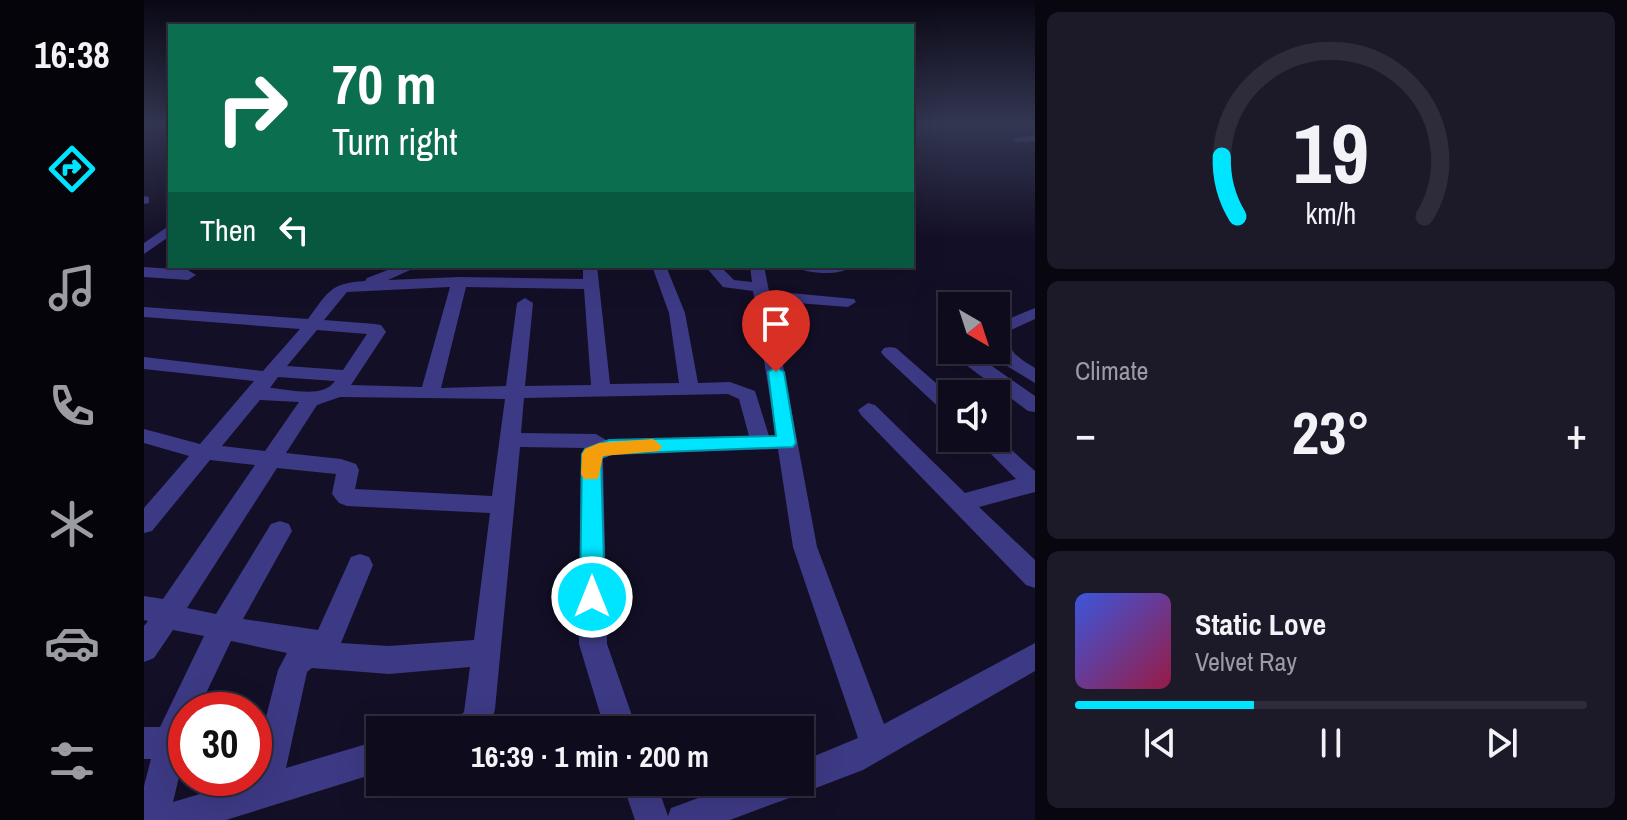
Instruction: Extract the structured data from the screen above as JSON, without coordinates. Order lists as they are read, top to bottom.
{
  "north": "bottom right",
  "page": {
    "tabs": "16:38",
    "turn": ["70 m", "Turn right"],
    "then": "Then",
    "tile": "Climate",
    "heat": ["−", "23°", "+"],
    "song": ["Static Love", "Velvet Ray"],
    "limit": "30",
    "trip": "16:39 · 1 min · 200 m",
    "gauge": ["19", "km/h"]
  }
}
